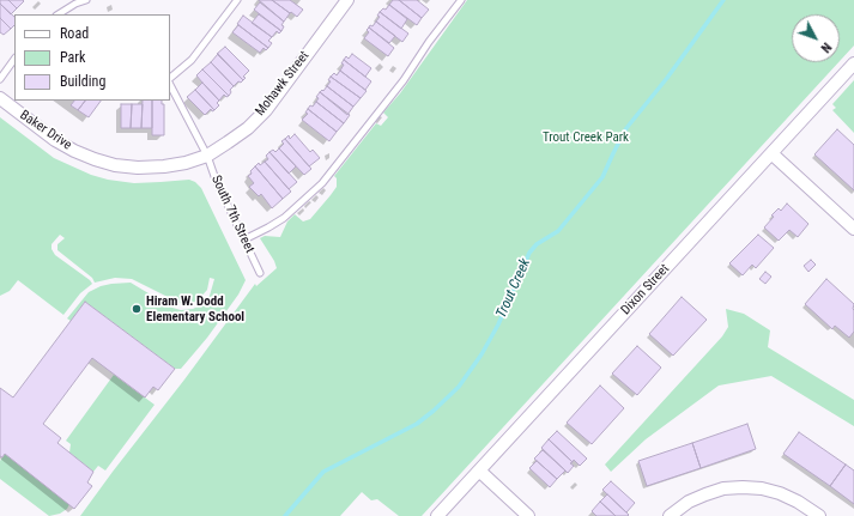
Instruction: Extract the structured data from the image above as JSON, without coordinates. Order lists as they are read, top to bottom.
{
  "streets": {
    "street": ["Mohawk Street", "Baker Drive", "Dixon Street"],
    "lane": ["South 7th Street"]
  },
  "crossings": [
    ["Mohawk Street", "Baker Drive"],
    ["Mohawk Street", "South 7th Street"],
    ["Baker Drive", "South 7th Street"]
  ],
  "water": ["Trout Creek"],
  "parks": ["Trout Creek Park"],
  "places": ["Hiram W. Dodd Elementary School"],
  "legend": ["Road", "Park", "Building"],
  "north": "bottom right"
}
